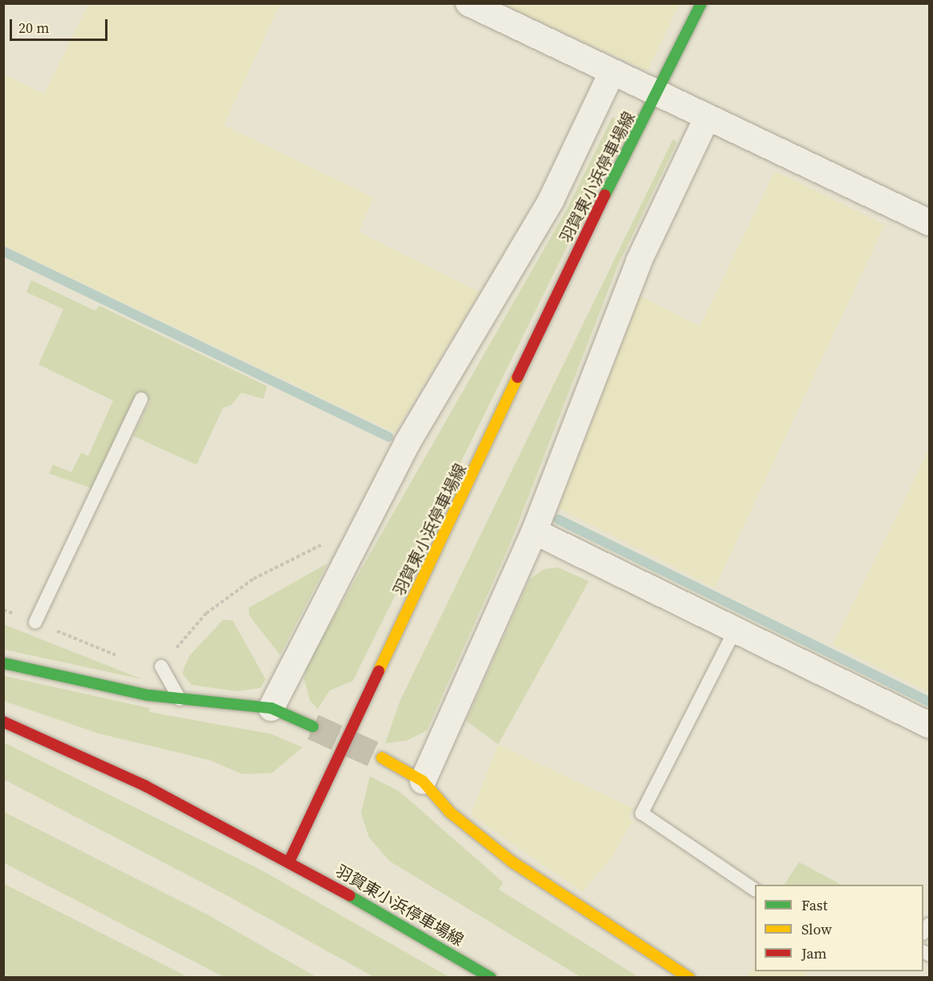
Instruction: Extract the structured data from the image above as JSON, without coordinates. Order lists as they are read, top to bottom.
{
  "streets": {
    "main road": ["羽賀東小浜停車場線"]
  },
  "legend": ["Fast", "Slow", "Jam"],
  "scale_bar": "20 m"
}
